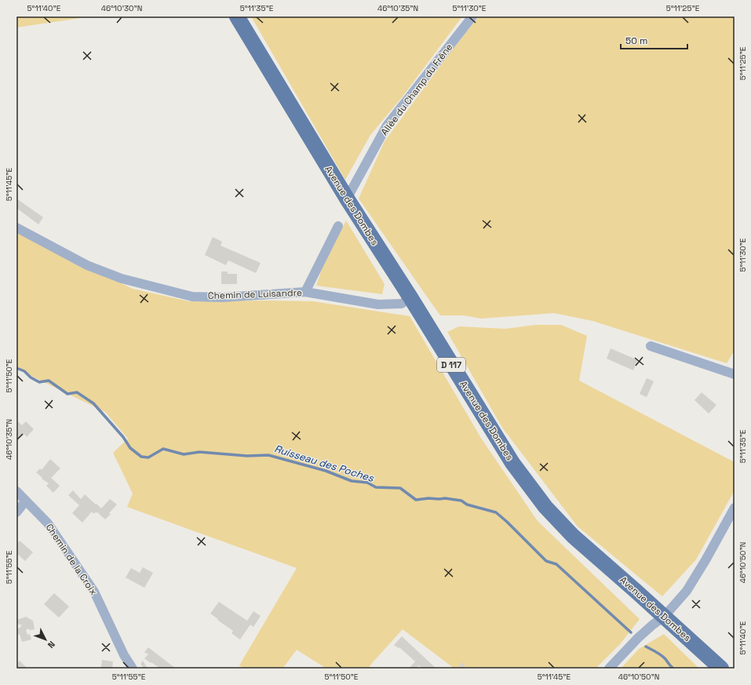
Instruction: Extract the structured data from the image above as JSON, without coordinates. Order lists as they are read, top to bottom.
{
  "streets": {
    "main road": ["Avenue des Dombes", "D 117"],
    "street": ["Allée du Champ du Frêne", "Chemin de Luisandre", "Chemin de la Croix"]
  },
  "crossings": [
    ["Allée du Champ du Frêne", "Avenue des Dombes"],
    ["Avenue des Dombes", "Chemin de Luisandre"]
  ],
  "water": ["Ruisseau des Poches"],
  "scale_bar": "50 m",
  "north": "bottom right",
  "coordinates": [
    "5°11'40\"E",
    "46°10'30\"N",
    "5°11'35\"E",
    "46°10'35\"N",
    "5°11'30\"E",
    "5°11'25\"E",
    "5°11'45\"E",
    "5°11'50\"E",
    "46°10'50\"N",
    "5°11'55\"E"
  ]
}
